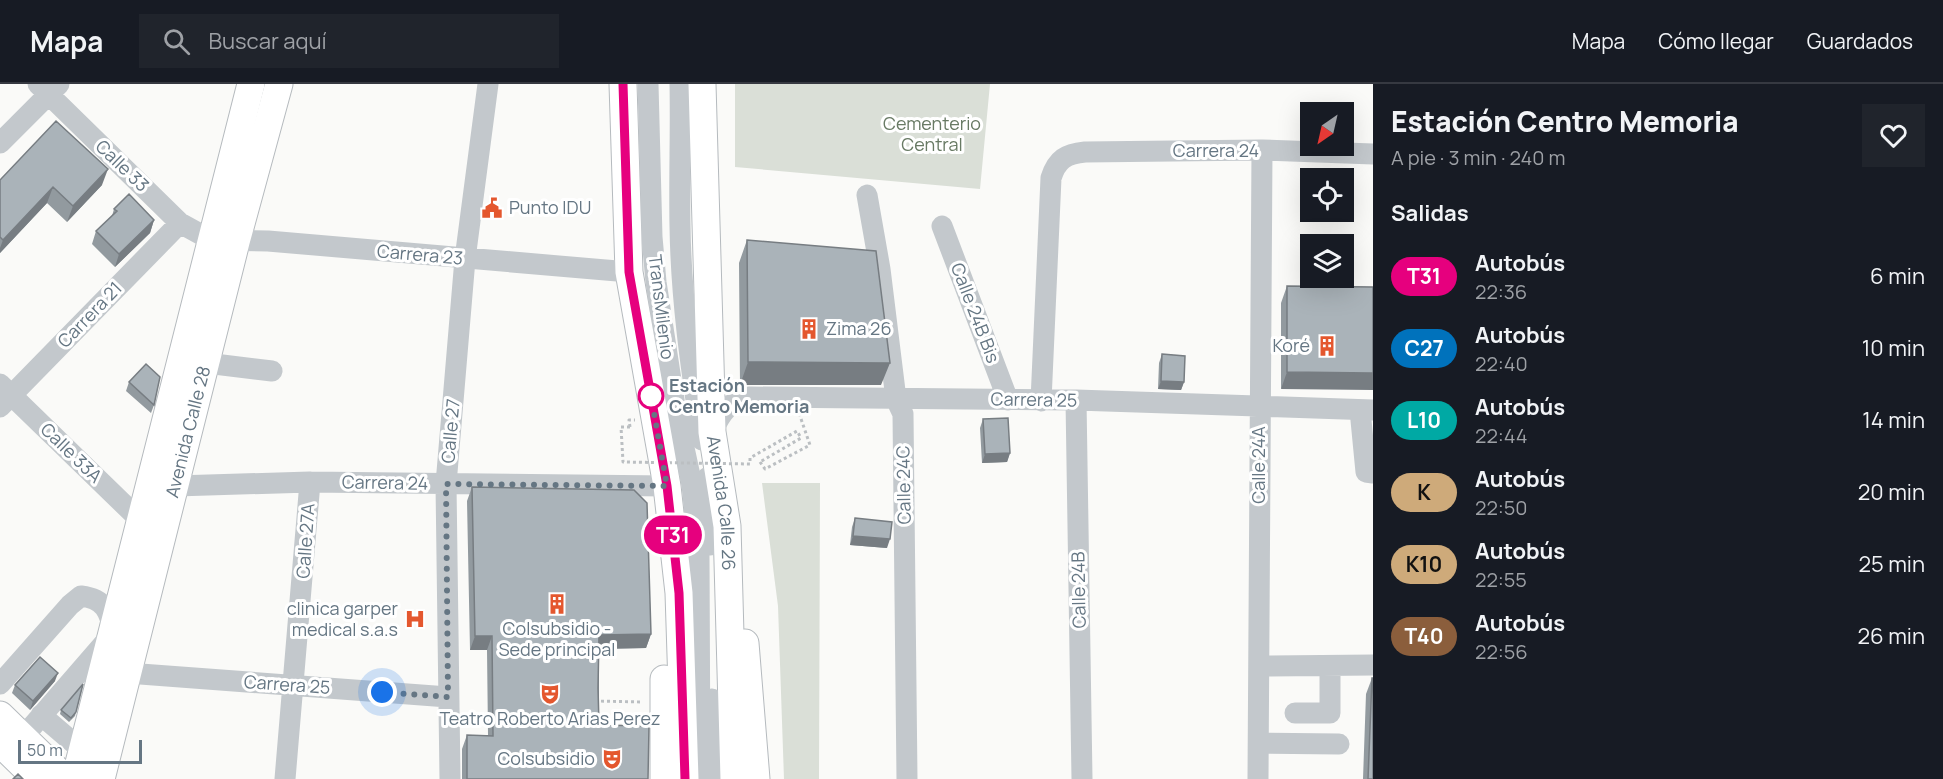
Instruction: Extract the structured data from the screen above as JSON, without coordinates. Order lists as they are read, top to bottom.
{
  "streets": {
    "main road": ["Avenida Calle 28", "Avenida Calle 26"],
    "street": [
      "Carrera 24",
      "Calle 33",
      "Carrera 23",
      "TransMilenio",
      "Calle 24B Bis",
      "Carrera 21",
      "Carrera 25",
      "Calle 27",
      "Calle 33A",
      "Calle 24A",
      "Calle 24C",
      "Calle 27A",
      "Calle 24B"
    ]
  },
  "crossings": [
    ["Carrera 24", "Carrera 25"],
    ["Carrera 24", "Avenida Calle 28"],
    ["Carrera 24", "Calle 27"],
    ["Carrera 24", "Calle 24A"],
    ["Carrera 24", "Calle 27A"],
    ["Calle 33", "Carrera 23"],
    ["Calle 33", "Carrera 21"],
    ["Calle 33", "Avenida Calle 28"],
    ["Carrera 23", "Avenida Calle 28"],
    ["Carrera 23", "Calle 27"],
    ["Calle 24B Bis", "Carrera 25"],
    ["Carrera 21", "Calle 33A"],
    ["Carrera 25", "Avenida Calle 28"],
    ["Carrera 25", "Calle 27"],
    ["Carrera 25", "Calle 24A"],
    ["Carrera 25", "Calle 24C"],
    ["Carrera 25", "Avenida Calle 26"],
    ["Carrera 25", "Calle 27A"],
    ["Carrera 25", "Calle 24B"],
    ["Avenida Calle 28", "Calle 33A"]
  ],
  "parks": ["Cementerio Central"],
  "places": {
    "public building": ["Punto IDU"],
    "building": ["Zima 26", "Koré", "Colsubsidio - Sede principal"],
    "other": ["Estación Centro Memoria"],
    "hospital": ["clinica garper medical s.a.s"],
    "theatre": ["Teatro Roberto Arias Perez", "Colsubsidio"]
  },
  "lines": ["bus line T31"],
  "scale_bar": "50 m",
  "north": "bottom left",
  "page": {
    "header": "Mapa",
    "search": "Buscar aquí",
    "nav": ["Mapa", "Cómo llegar", "Guardados"],
    "on_map": "T31",
    "heading": [
      ["Estación Centro Memoria", "A pie · 3 min · 240 m"],
      "Salidas"
    ],
    "list": [
      {
        "mark": "T31",
        "name": "Autobús",
        "note": "22:36",
        "value": "6 min"
      },
      {
        "mark": "C27",
        "name": "Autobús",
        "note": "22:40",
        "value": "10 min"
      },
      {
        "mark": "L10",
        "name": "Autobús",
        "note": "22:44",
        "value": "14 min"
      },
      {
        "mark": "K",
        "name": "Autobús",
        "note": "22:50",
        "value": "20 min"
      },
      {
        "mark": "K10",
        "name": "Autobús",
        "note": "22:55",
        "value": "25 min"
      },
      {
        "mark": "T40",
        "name": "Autobús",
        "note": "22:56",
        "value": "26 min"
      }
    ],
    "scale": "50 m"
  }
}
